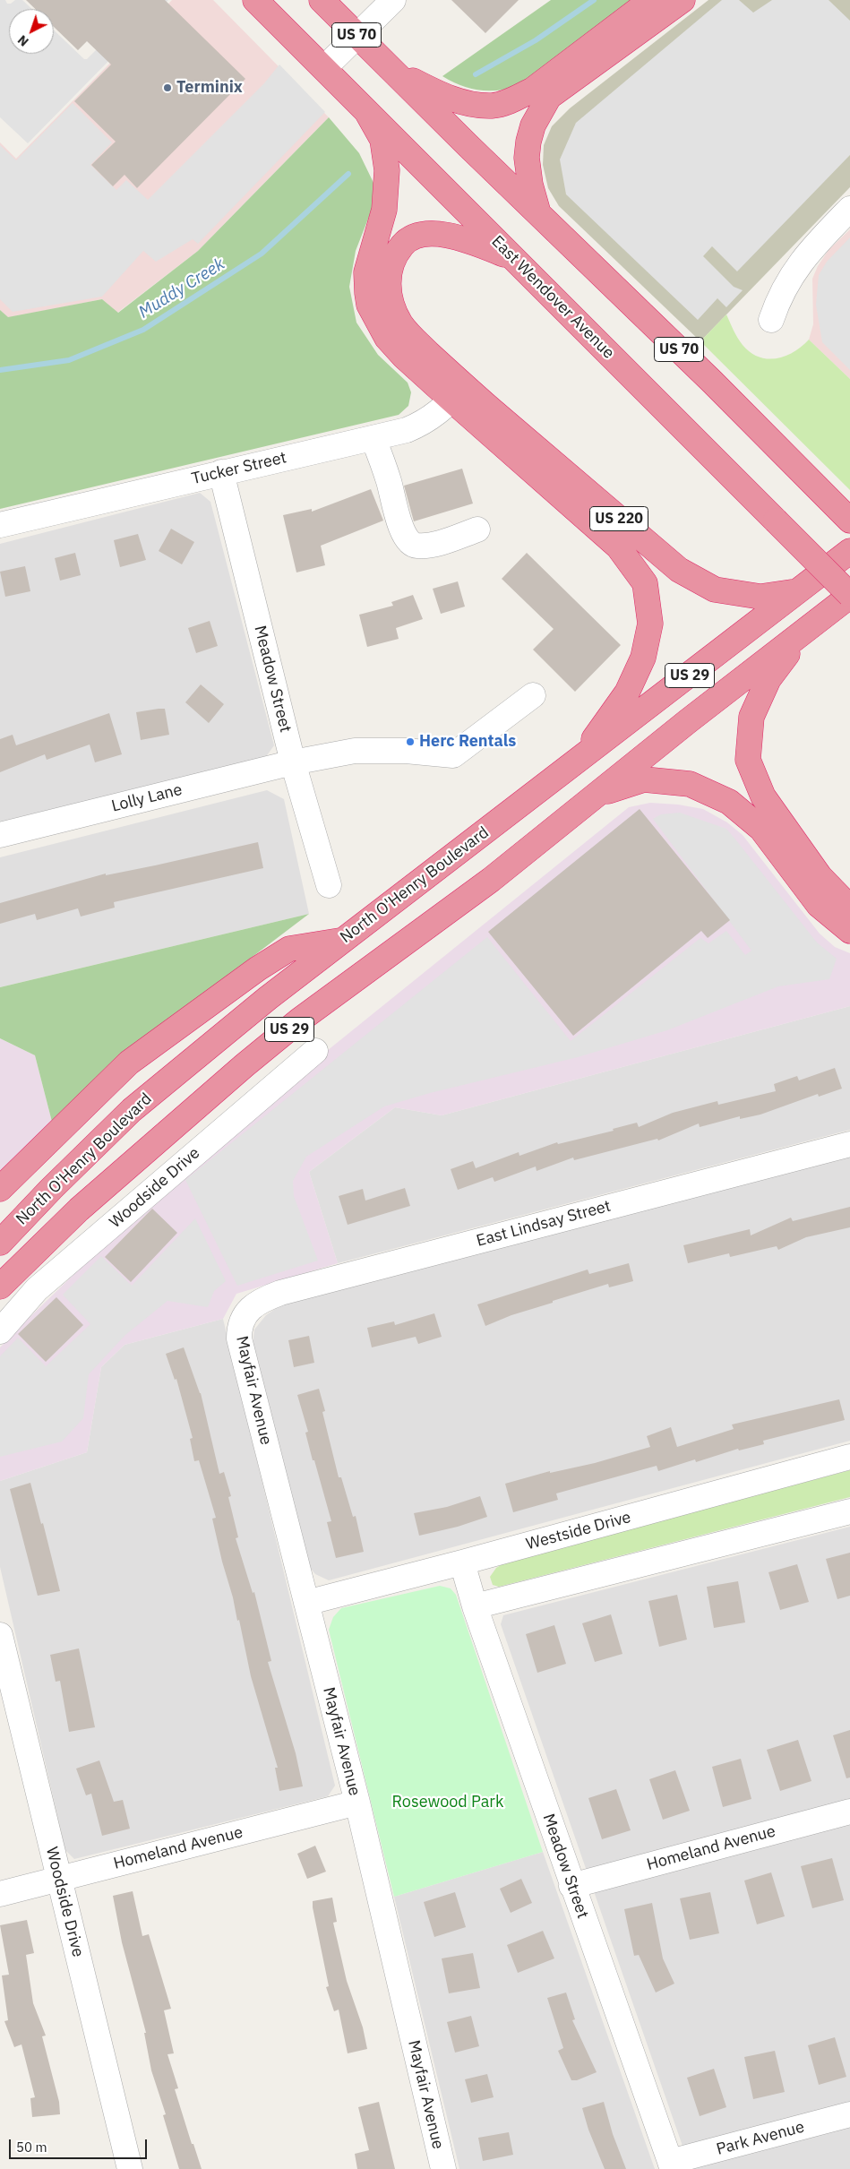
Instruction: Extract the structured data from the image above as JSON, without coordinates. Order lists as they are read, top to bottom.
{
  "streets": {
    "highway": [
      "US 70",
      "East Wendover Avenue",
      "US 220",
      "US 29",
      "North O'Henry Boulevard"
    ],
    "street": [
      "Tucker Street",
      "Meadow Street",
      "Lolly Lane",
      "Woodside Drive",
      "East Lindsay Street",
      "Mayfair Avenue",
      "Westside Drive",
      "Homeland Avenue",
      "Park Avenue"
    ]
  },
  "crossings": [
    ["East Wendover Avenue", "US 220"],
    ["East Wendover Avenue", "North O'Henry Boulevard"],
    ["Tucker Street", "US 220"],
    ["Tucker Street", "Meadow Street"],
    ["US 220", "North O'Henry Boulevard"],
    ["Meadow Street", "Lolly Lane"],
    ["Meadow Street", "Westside Drive"],
    ["Meadow Street", "Homeland Avenue"],
    ["Meadow Street", "Park Avenue"],
    ["Woodside Drive", "Homeland Avenue"],
    ["East Lindsay Street", "Mayfair Avenue"],
    ["Mayfair Avenue", "Westside Drive"],
    ["Mayfair Avenue", "Homeland Avenue"]
  ],
  "water": ["Muddy Creek"],
  "parks": ["Rosewood Park"],
  "places": ["Terminix", "Herc Rentals"],
  "scale_bar": "50 m",
  "north": "bottom left"
}
